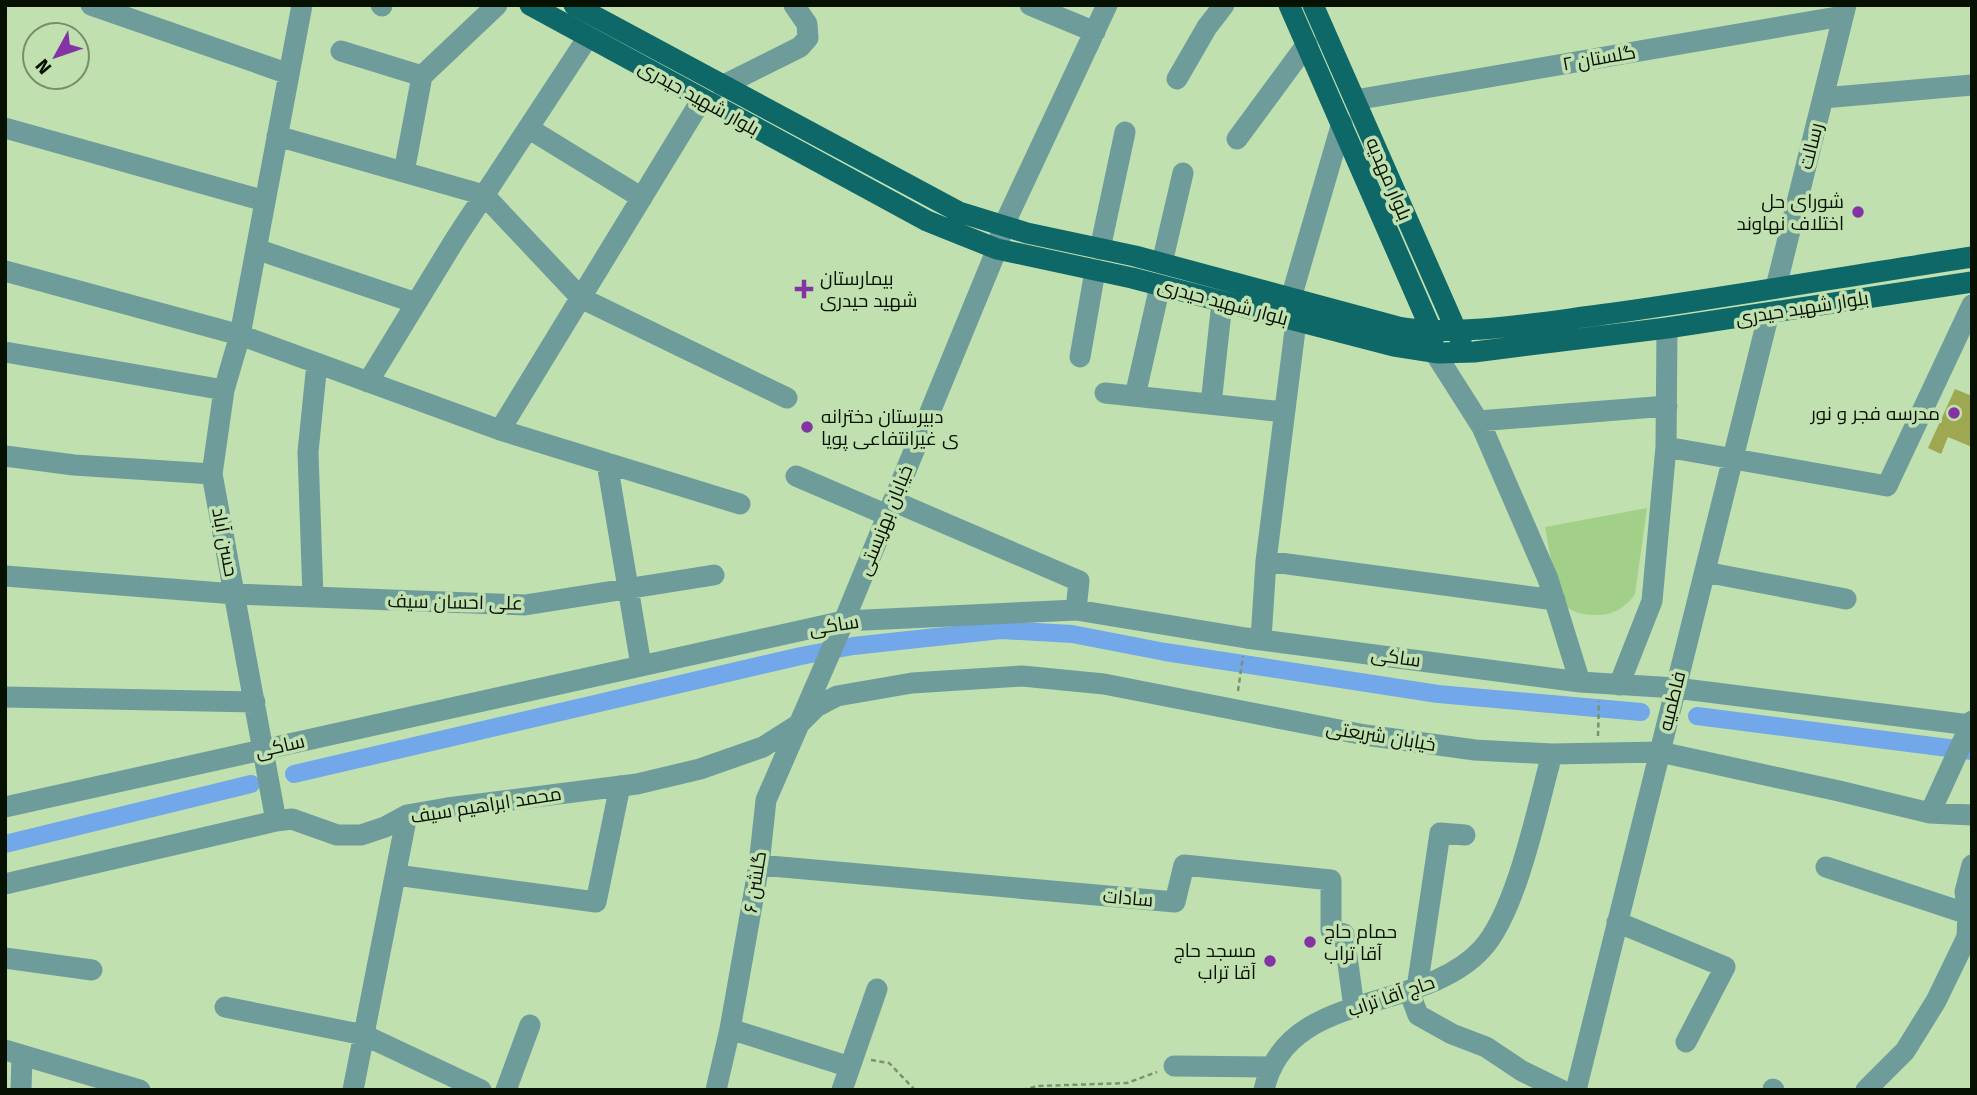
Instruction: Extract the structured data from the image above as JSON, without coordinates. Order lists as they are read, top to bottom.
{
  "streets": {
    "main road": ["بلوار شهید حیدری", "بلوار مهدیه"],
    "street": [
      "گلستان ۲",
      "رسالت",
      "خیابان بهزیستی",
      "حسن آباد",
      "علی احسان سیف",
      "ساکی",
      "فاطمیه",
      "خیابان شریعتی",
      "محمد ابراهیم سیف",
      "گلشن ۶",
      "سادات",
      "حاج آقا تراب"
    ]
  },
  "crossings": [
    ["گلستان ۲", "رسالت"],
    ["گلستان ۲", "بلوار مهدیه"],
    ["بلوار شهید حیدری", "رسالت"],
    ["بلوار شهید حیدری", "بلوار مهدیه"],
    ["بلوار شهید حیدری", "خیابان بهزیستی"],
    ["بلوار شهید حیدری", "فاطمیه"],
    ["خیابان بهزیستی", "ساکی"],
    ["خیابان بهزیستی", "گلشن ۶"],
    ["حسن آباد", "علی احسان سیف"],
    ["حسن آباد", "ساکی"],
    ["حسن آباد", "محمد ابراهیم سیف"],
    ["ساکی", "فاطمیه"],
    ["فاطمیه", "خیابان شریعتی"],
    ["خیابان شریعتی", "محمد ابراهیم سیف"],
    ["خیابان شریعتی", "گلشن ۶"],
    ["خیابان شریعتی", "حاج آقا تراب"],
    ["محمد ابراهیم سیف", "گلشن ۶"],
    ["گلشن ۶", "سادات"],
    ["سادات", "حاج آقا تراب"]
  ],
  "places": {
    "other": [
      "شورای حل اختلاف نهاوند",
      "مدرسه فجر و نور",
      "دبیرستان دخترانه ی غیرانتفاعی پویا",
      "حمام حاج آقا تراب",
      "مسجد حاج آقا تراب"
    ],
    "health": ["بیمارستان شهید حیدری"]
  },
  "north": "bottom left"
}
